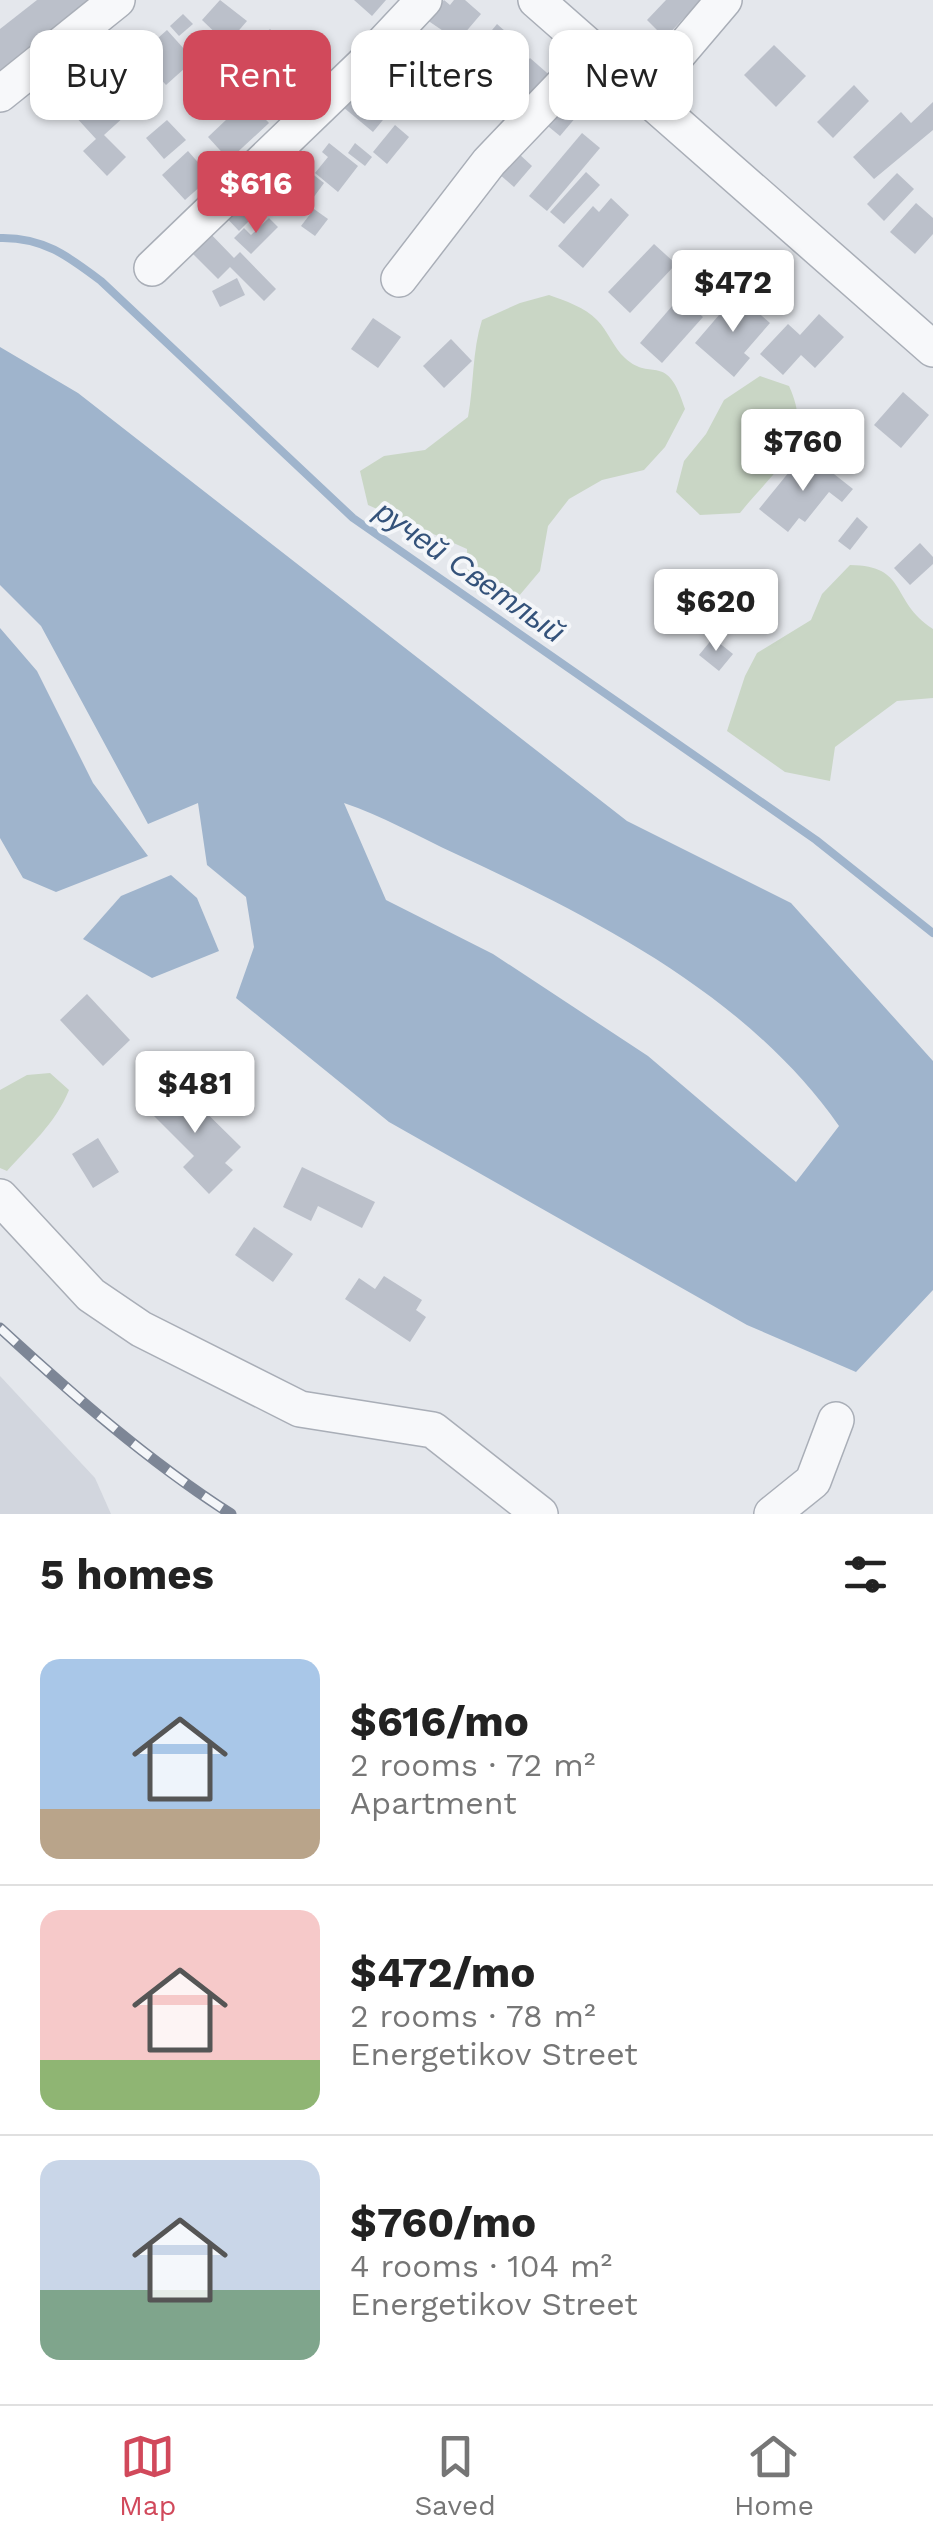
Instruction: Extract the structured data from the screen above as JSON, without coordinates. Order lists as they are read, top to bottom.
{
  "water": ["ручей Светлый"],
  "page": {
    "chip": [
      "Buy",
      "Rent",
      "Filters",
      "New"
    ],
    "price": [
      "$616",
      "$472",
      "$760",
      "$620",
      "$481"
    ],
    "heading": "5 homes",
    "list": [
      {
        "name": "$616/mo",
        "note": "2 rooms · 72 m² · Apartment"
      },
      {
        "name": "$472/mo",
        "note": "2 rooms · 78 m² · Energetikov Street"
      },
      {
        "name": "$760/mo",
        "note": "4 rooms · 104 m² · Energetikov Street"
      }
    ],
    "tabs": ["Map", "Saved", "Home"]
  }
}
